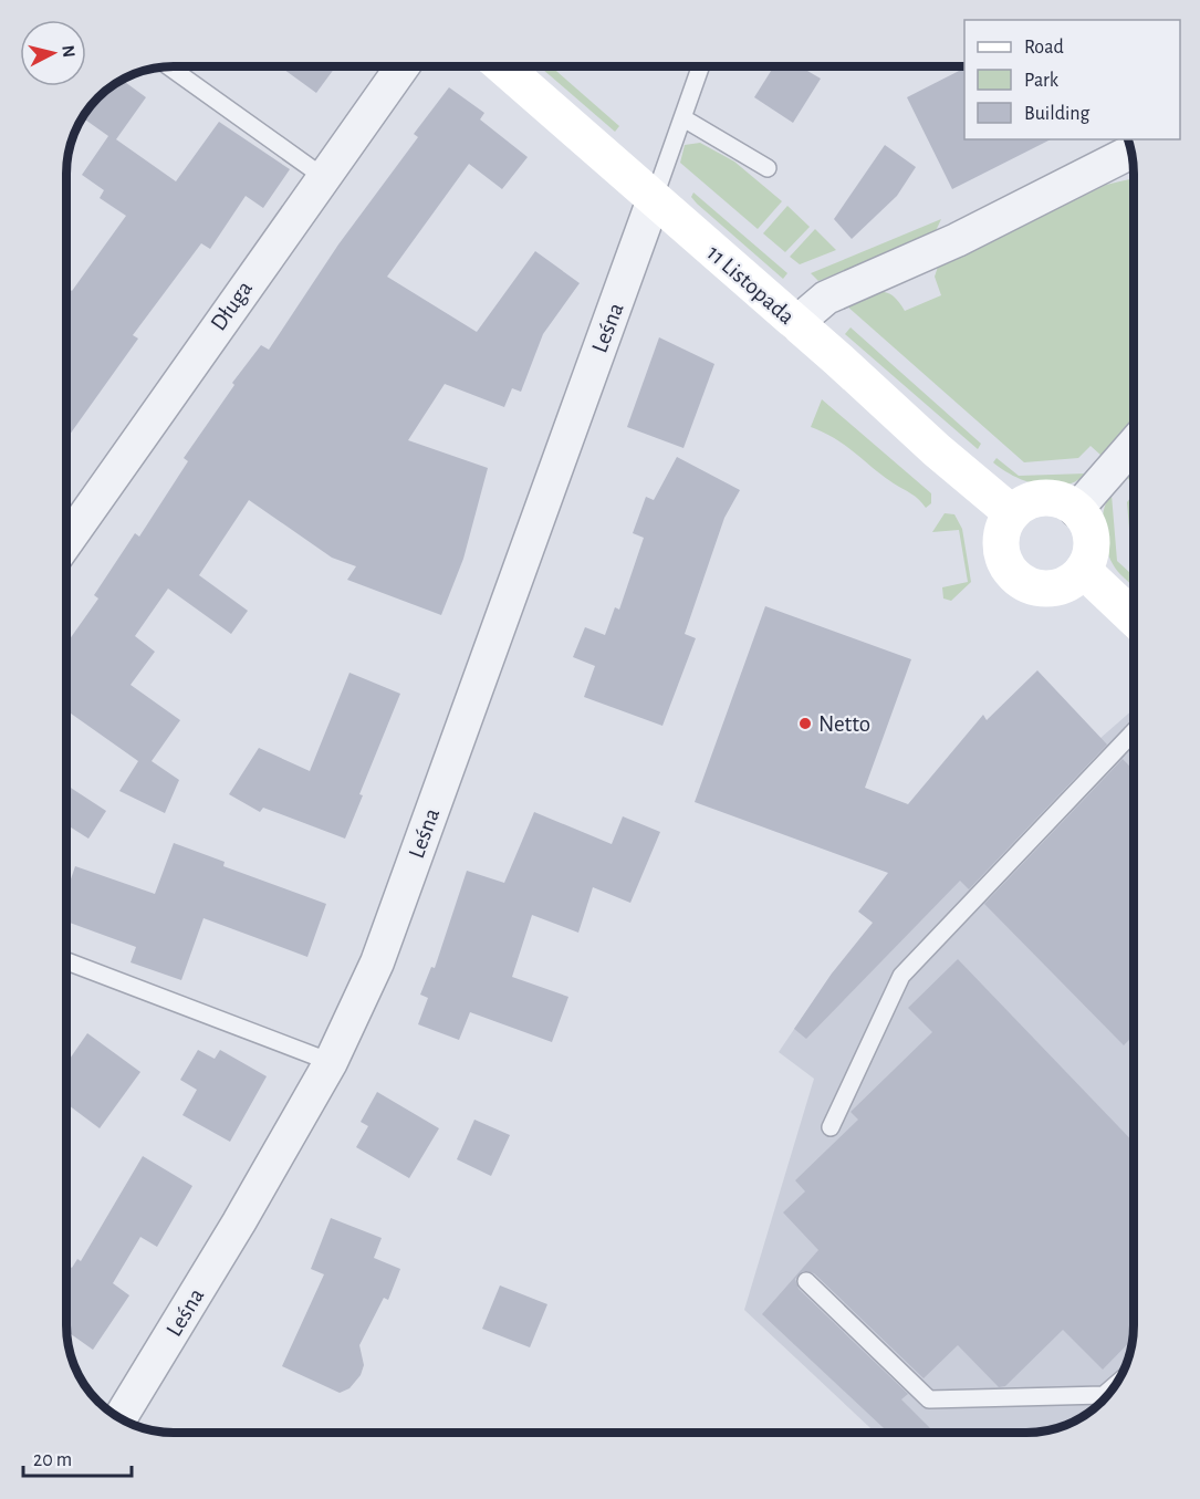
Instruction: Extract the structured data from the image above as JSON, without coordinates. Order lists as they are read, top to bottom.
{
  "streets": {
    "street": ["11 Listopada", "Długa", "Leśna"]
  },
  "crossings": [
    ["11 Listopada", "Leśna"]
  ],
  "places": ["Netto"],
  "legend": ["Road", "Park", "Building"],
  "scale_bar": "20 m",
  "north": "right"
}
